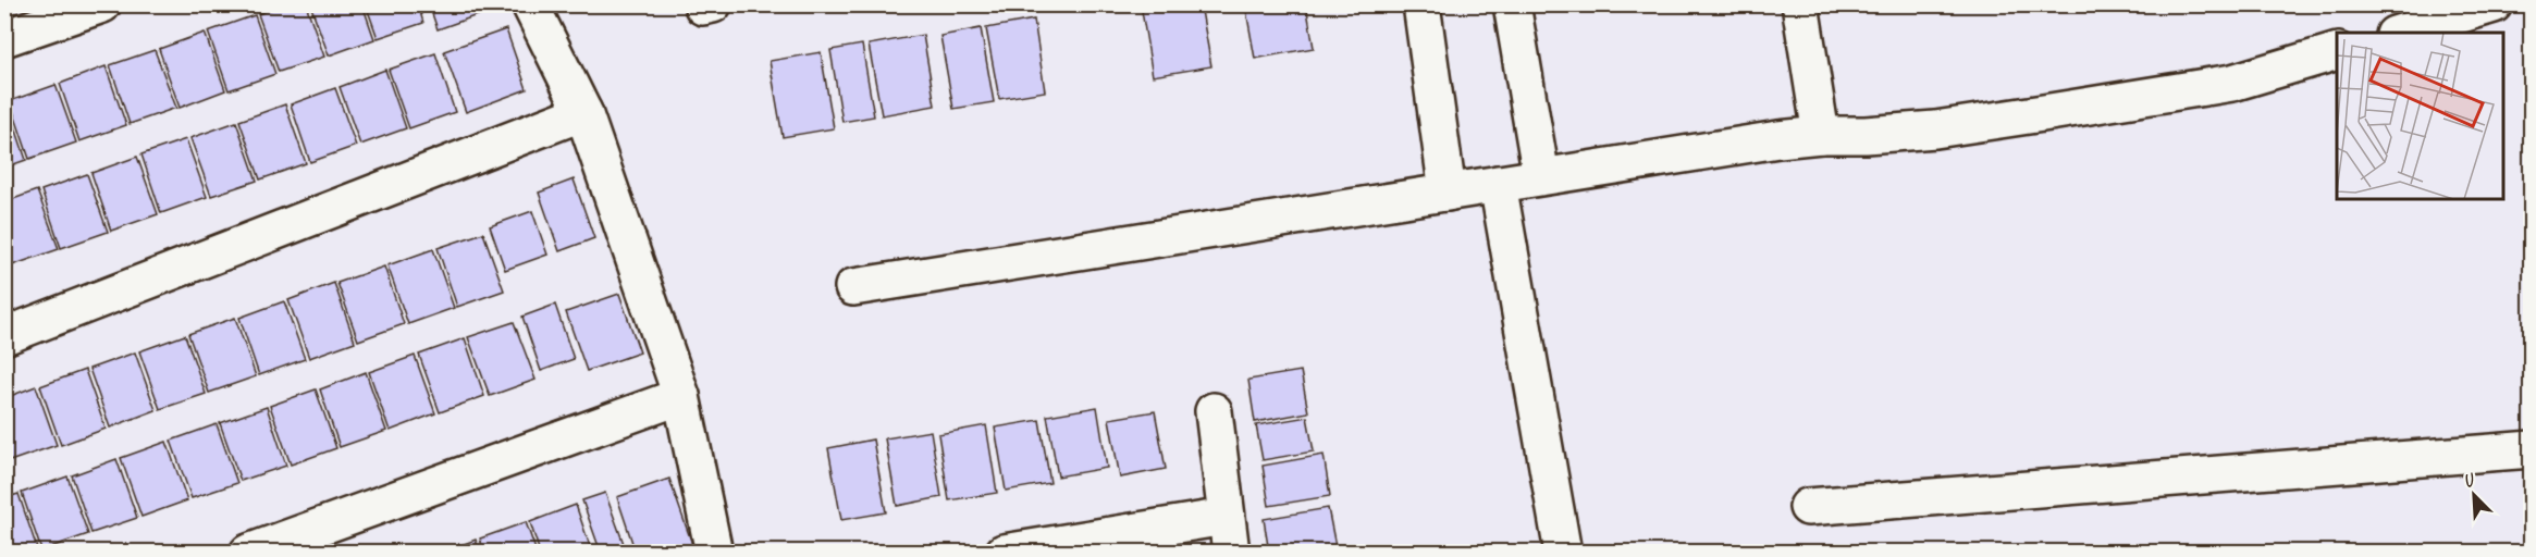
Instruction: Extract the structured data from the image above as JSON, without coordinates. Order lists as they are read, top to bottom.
{
  "north": "top left"
}
